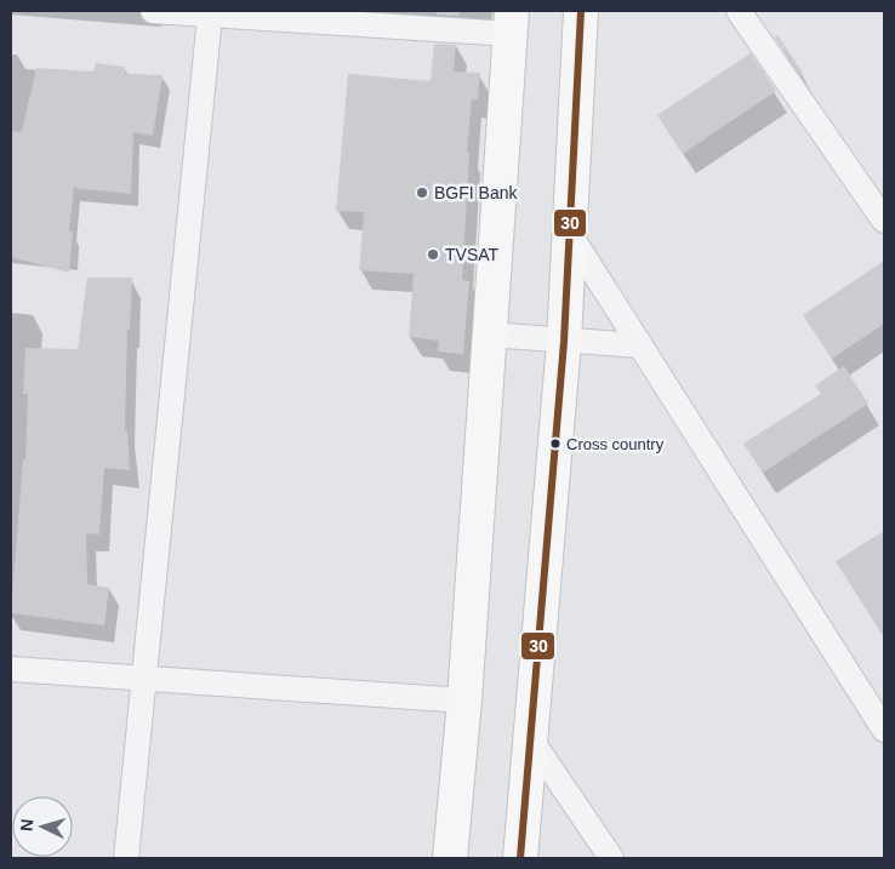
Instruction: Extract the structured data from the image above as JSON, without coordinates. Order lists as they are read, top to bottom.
{
  "places": ["BGFI Bank", "TVSAT", "Cross country"],
  "lines": ["transit line 30"],
  "north": "left"
}
